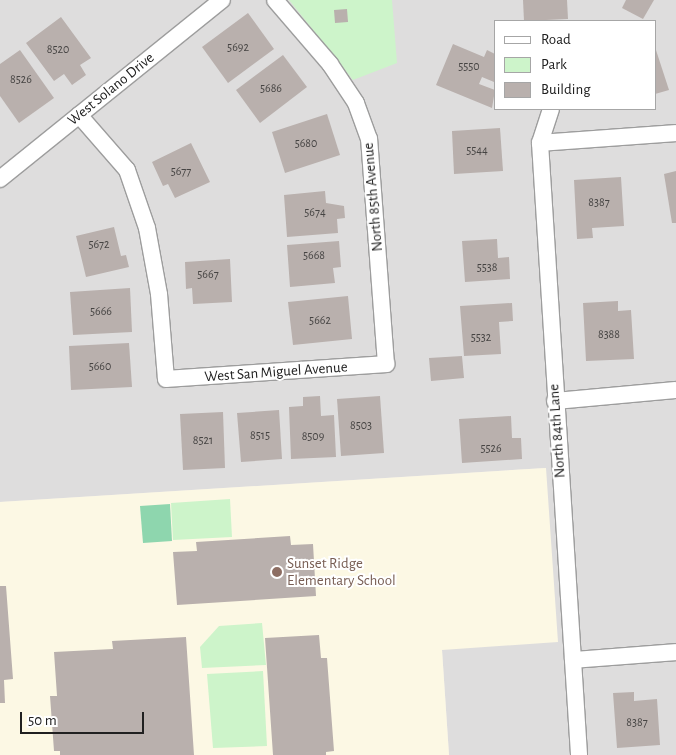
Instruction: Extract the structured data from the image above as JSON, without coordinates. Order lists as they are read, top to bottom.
{
  "streets": {
    "street": [
      "West Solano Drive",
      "North 85th Avenue",
      "West San Miguel Avenue",
      "North 84th Lane"
    ]
  },
  "crossings": [
    ["West Solano Drive", "West San Miguel Avenue"],
    ["North 85th Avenue", "West San Miguel Avenue"]
  ],
  "places": ["Sunset Ridge Elementary School"],
  "house_numbers": [
    "5692",
    "8520",
    "5550",
    "8526",
    "5686",
    "5680",
    "5544",
    "5677",
    "8387",
    "5674",
    "5672",
    "5668",
    "5538",
    "5667",
    "5666",
    "5662",
    "8388",
    "5532",
    "5660",
    "8503",
    "8515",
    "8509",
    "8521",
    "5526",
    "8387"
  ],
  "legend": ["Road", "Park", "Building"],
  "scale_bar": "50 m"
}
